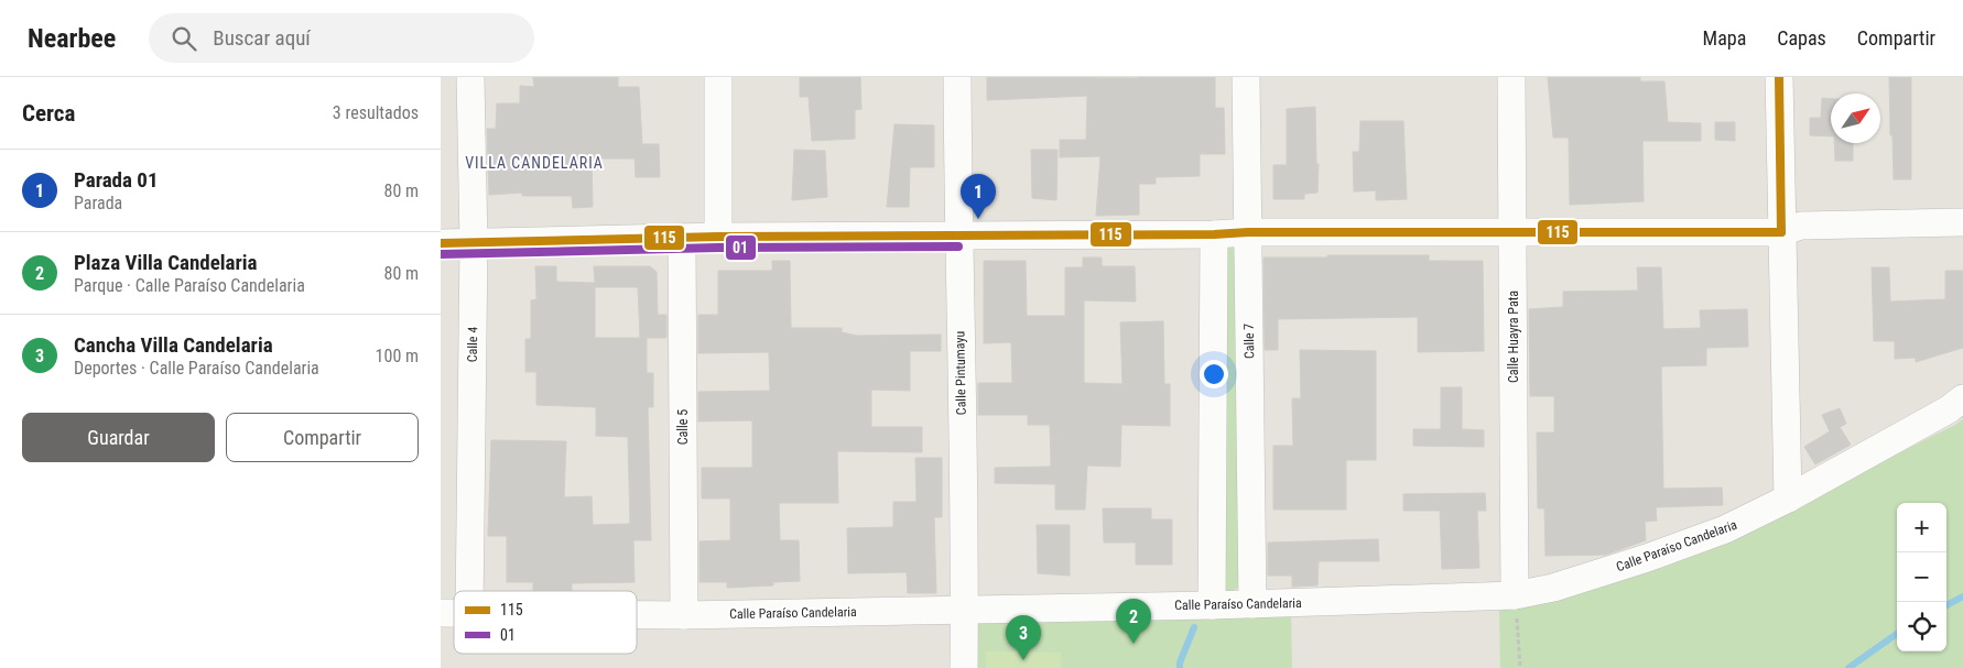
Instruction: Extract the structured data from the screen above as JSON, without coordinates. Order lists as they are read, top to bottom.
{
  "streets": {
    "street": [
      "Calle Huayra Pata",
      "Calle 7",
      "Calle 4",
      "Calle Pintumayu",
      "Calle 5",
      "Calle Paraíso Candelaria"
    ]
  },
  "crossings": [
    ["Calle Huayra Pata", "Calle Paraíso Candelaria"],
    ["Calle 7", "Calle Paraíso Candelaria"],
    ["Calle Pintumayu", "Calle Paraíso Candelaria"],
    ["Calle 5", "Calle Paraíso Candelaria"]
  ],
  "districts": ["VILLA CANDELARIA"],
  "lines": ["transit line 115", "transit line 01"],
  "legend": ["115", "01"],
  "north": "top right",
  "page": {
    "header": "Nearbee",
    "search": "Buscar aquí",
    "nav": ["Mapa", "Capas", "Compartir"],
    "heading": ["Cerca", "3 resultados"],
    "list": [
      {
        "mark": "1",
        "name": "Parada 01",
        "note": "Parada",
        "value": "80 m"
      },
      {
        "mark": "2",
        "name": "Plaza Villa Candelaria",
        "note": "Parque · Calle Paraíso Candelaria",
        "value": "80 m"
      },
      {
        "mark": "3",
        "name": "Cancha Villa Candelaria",
        "note": "Deportes · Calle Paraíso Candelaria",
        "value": "100 m"
      }
    ],
    "pins": ["1", "2", "3"],
    "buttons": ["Guardar", "Compartir"],
    "map_buttons": ["+", "−"]
  }
}
